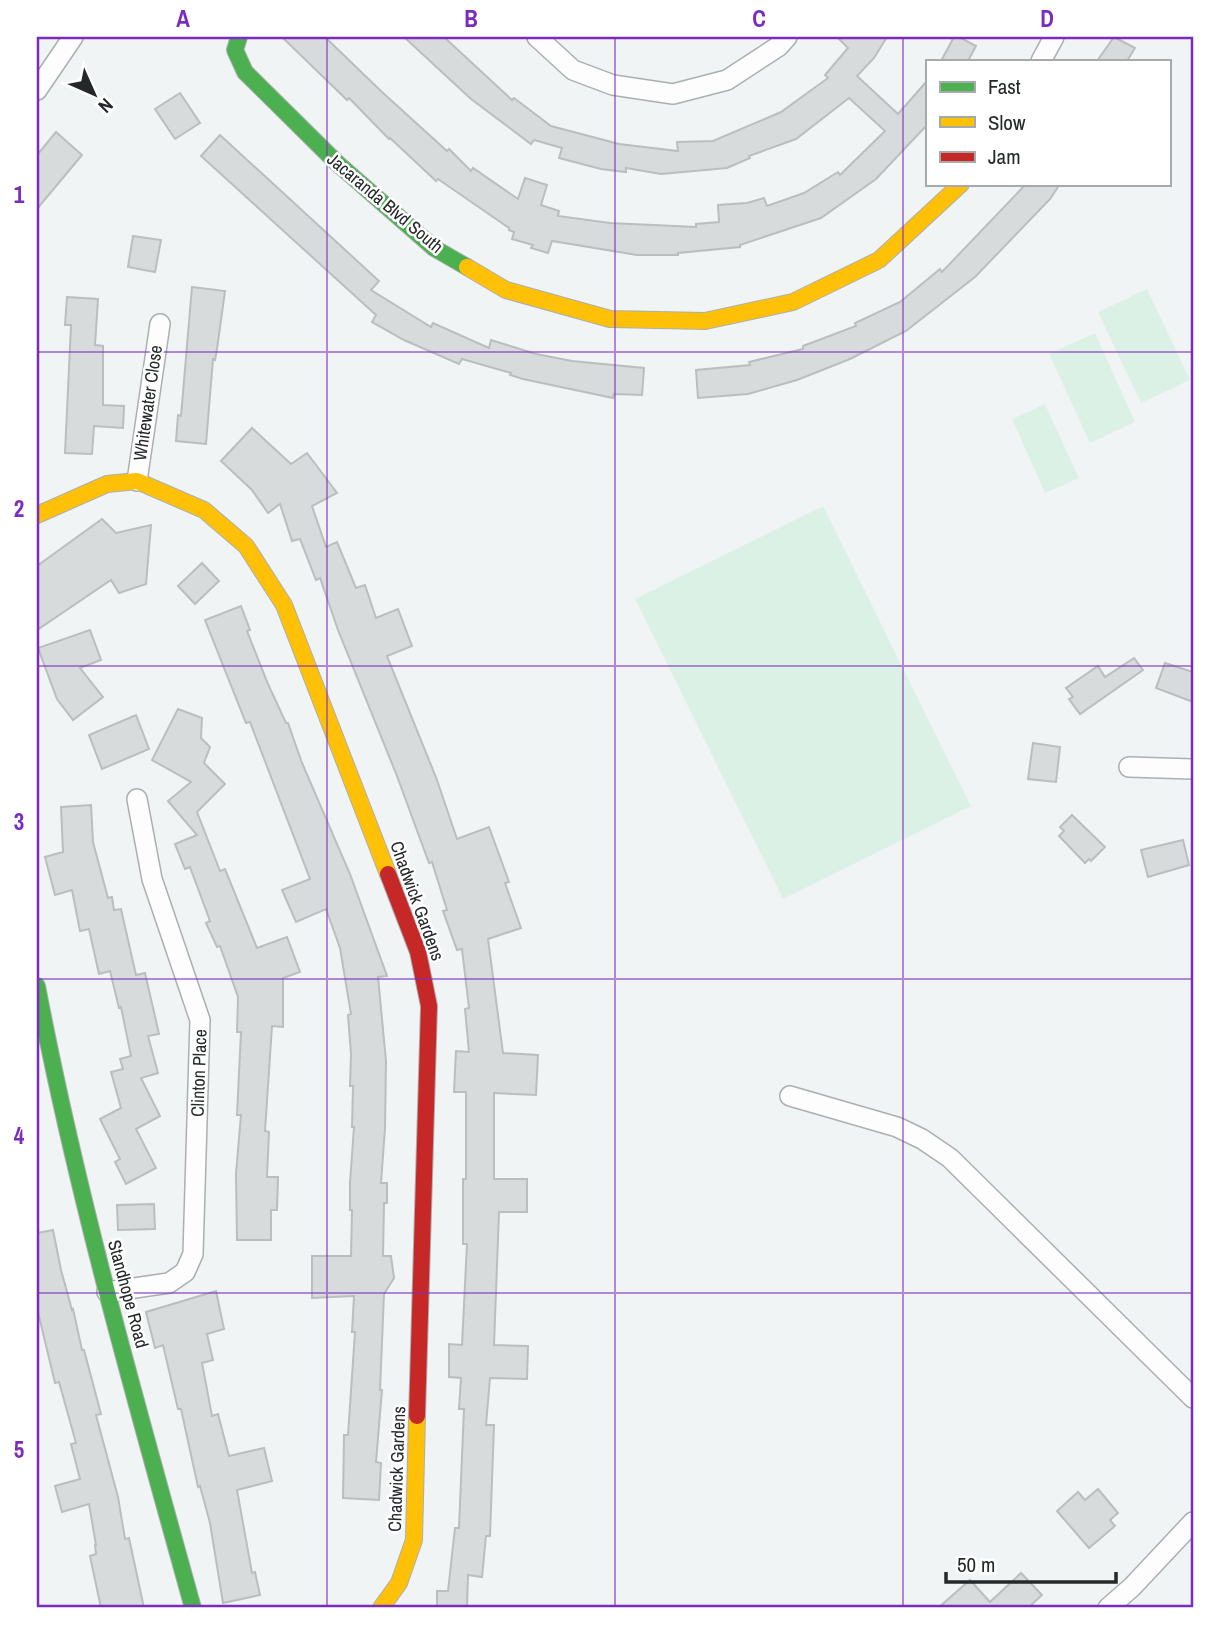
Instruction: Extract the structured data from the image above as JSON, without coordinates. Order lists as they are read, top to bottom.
{
  "streets": {
    "street": [
      "Jacaranda Blvd South",
      "Whitewater Close",
      "Chadwick Gardens",
      "Clinton Place",
      "Standhope Road"
    ]
  },
  "crossings": [
    ["Whitewater Close", "Chadwick Gardens"],
    ["Clinton Place", "Standhope Road"]
  ],
  "legend": ["Fast", "Slow", "Jam"],
  "scale_bar": "50 m",
  "north": "bottom right",
  "grid": {
    "columns": [
      "A",
      "B",
      "C",
      "D"
    ],
    "rows": [
      "1",
      "2",
      "3",
      "4",
      "5"
    ]
  }
}
